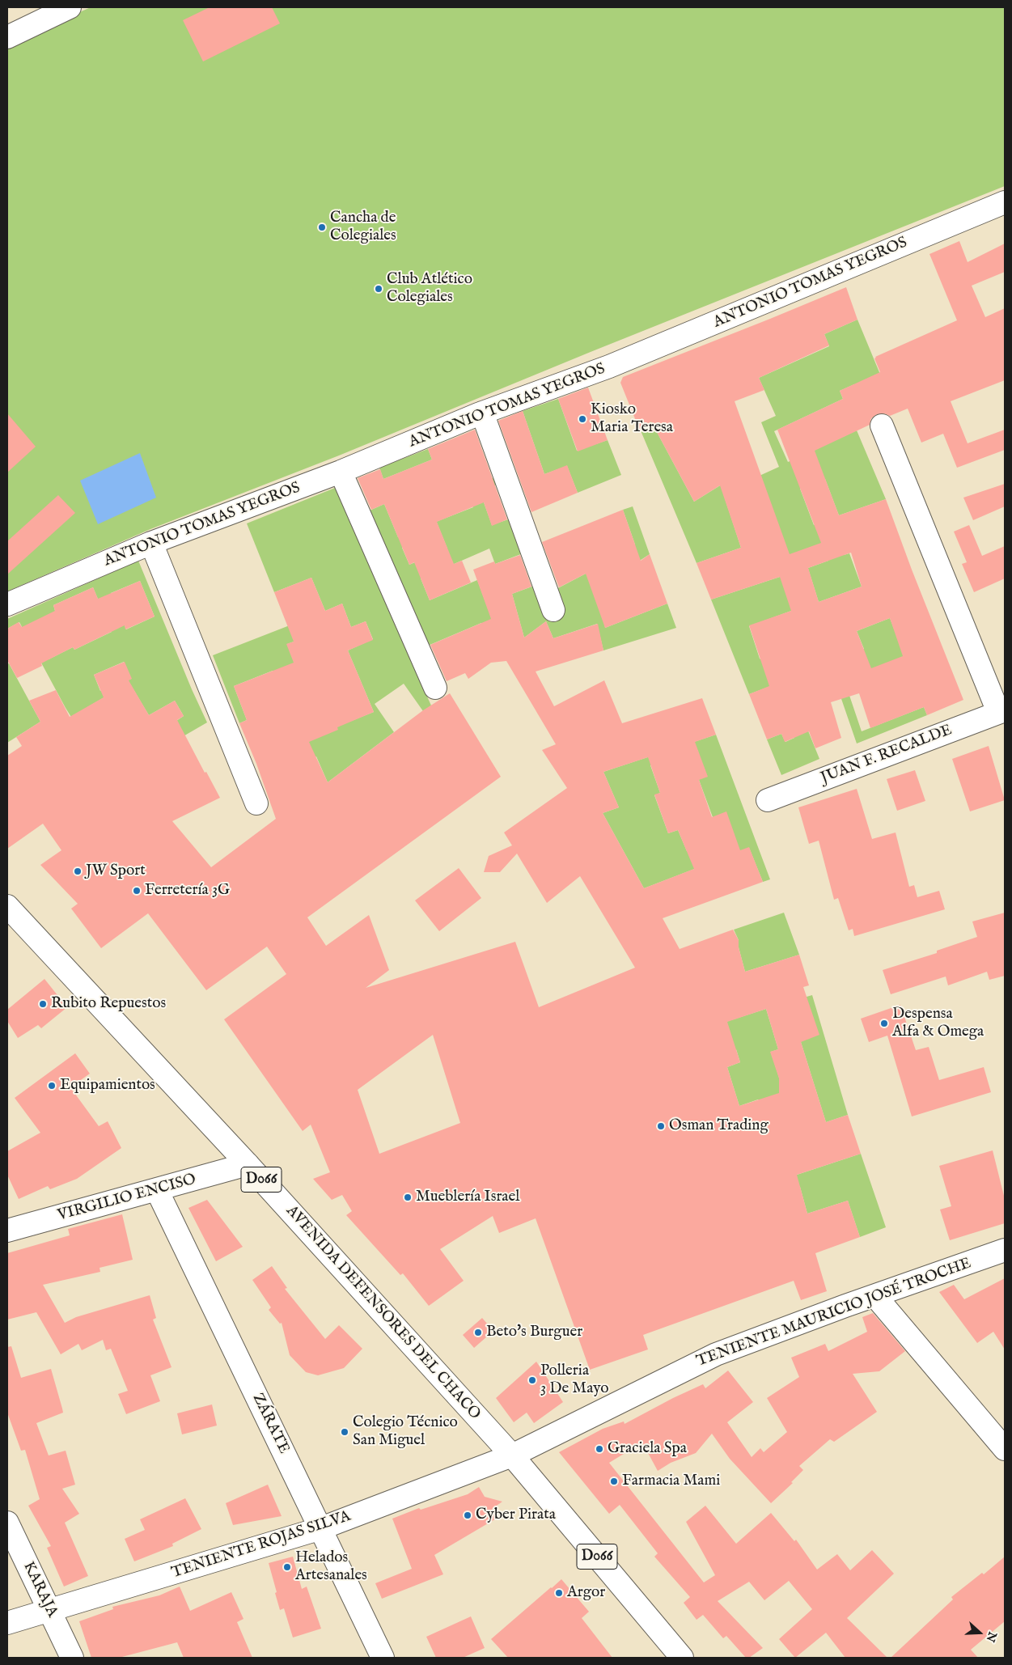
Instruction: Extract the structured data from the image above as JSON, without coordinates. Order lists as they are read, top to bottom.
{
  "streets": {
    "street": [
      "ANTONIO TOMAS YEGROS",
      "JUAN F. RECALDE",
      "D066",
      "VIRGILIO ENCISO",
      "AVENIDA DEFENSORES DEL CHACO",
      "TENIENTE MAURICIO JOSÉ TROCHE",
      "ZÁRATE",
      "TENIENTE ROJAS SILVA",
      "KARAJA"
    ]
  },
  "crossings": [
    ["VIRGILIO ENCISO", "AVENIDA DEFENSORES DEL CHACO"],
    ["VIRGILIO ENCISO", "ZÁRATE"],
    ["AVENIDA DEFENSORES DEL CHACO", "TENIENTE MAURICIO JOSÉ TROCHE"],
    ["AVENIDA DEFENSORES DEL CHACO", "TENIENTE ROJAS SILVA"],
    ["TENIENTE MAURICIO JOSÉ TROCHE", "TENIENTE ROJAS SILVA"],
    ["ZÁRATE", "TENIENTE ROJAS SILVA"],
    ["TENIENTE ROJAS SILVA", "KARAJA"]
  ],
  "places": [
    "Cancha de Colegiales",
    "Club Atlético Colegiales",
    "Kiosko Maria Teresa",
    "JW Sport",
    "Ferretería 3G",
    "Rubito Repuestos",
    "Despensa Alfa & Omega",
    "Equipamientos",
    "Osman Trading",
    "Mueblería Israel",
    "Beto's Burguer",
    "Polleria 3 De Mayo",
    "Colegio Técnico San Miguel",
    "Graciela Spa",
    "Farmacia Mami",
    "Cyber Pirata",
    "Helados Artesanales",
    "Argor"
  ],
  "north": "right"
}
